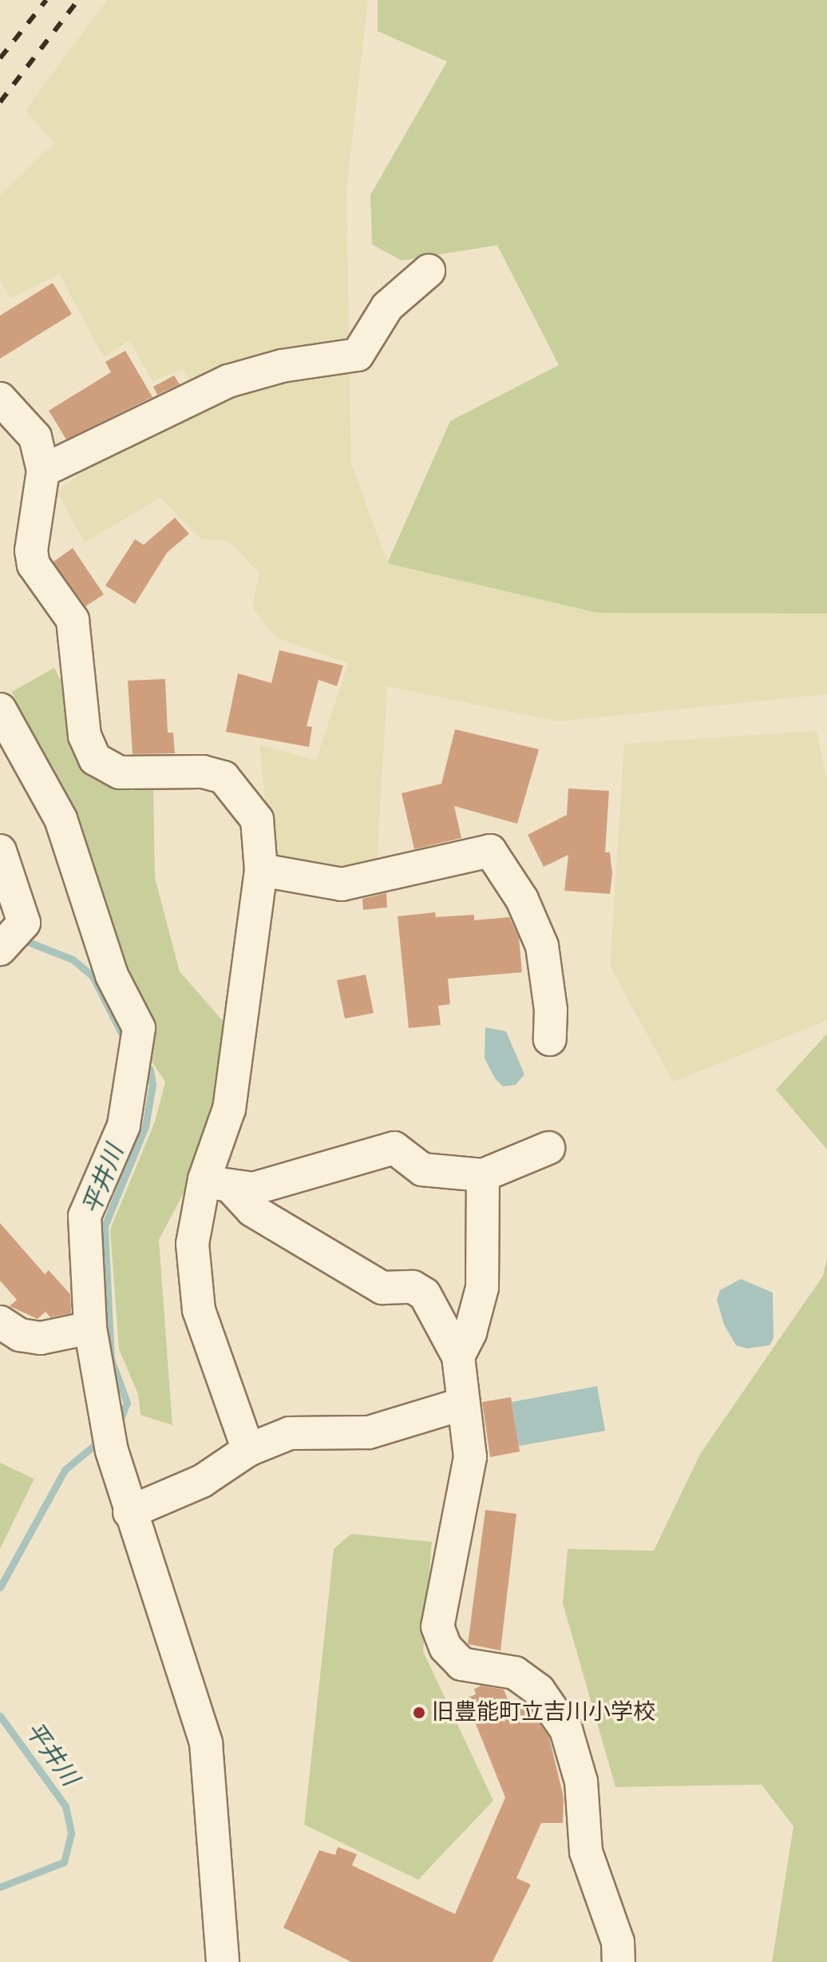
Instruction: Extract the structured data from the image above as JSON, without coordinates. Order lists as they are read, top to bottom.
{
  "water": ["平井川"],
  "places": ["旧豊能町立吉川小学校"]
}
